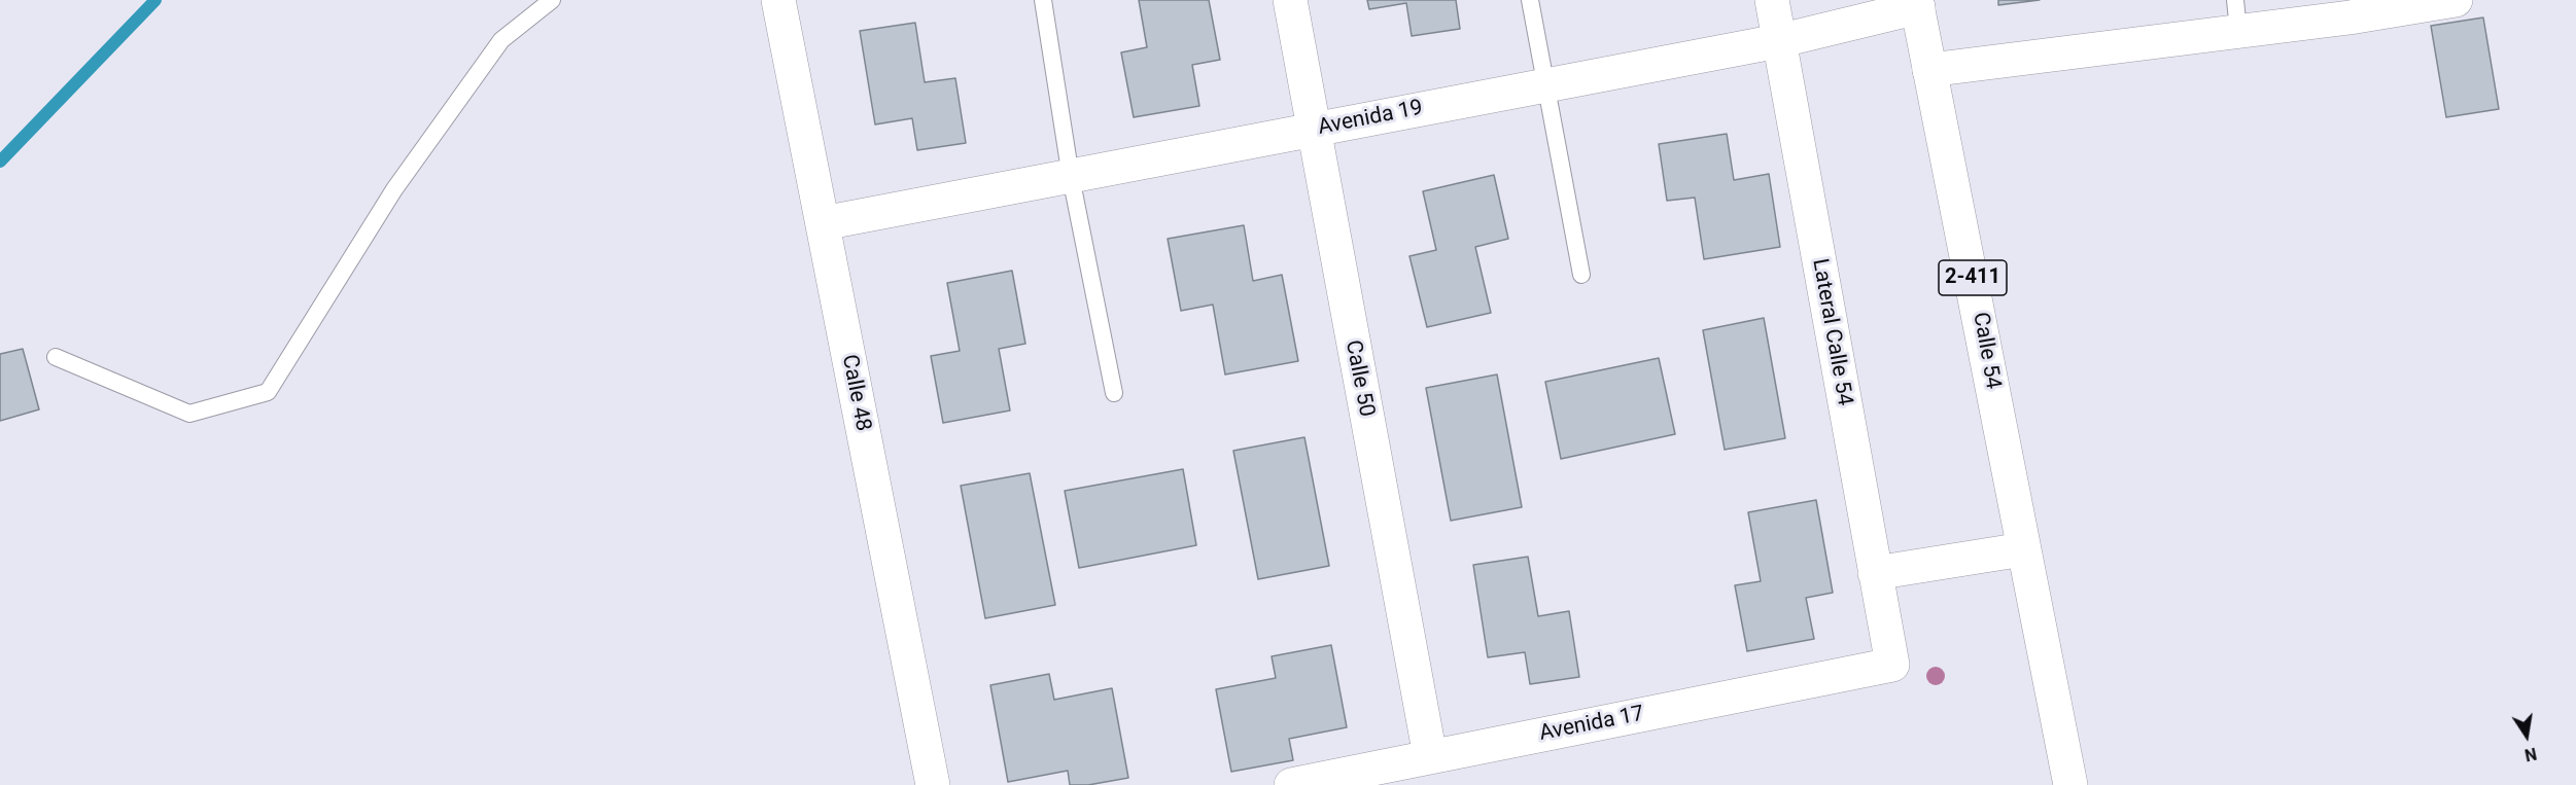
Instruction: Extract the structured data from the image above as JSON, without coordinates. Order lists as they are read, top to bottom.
{
  "streets": {
    "street": [
      "Avenida 19",
      "2-411",
      "Lateral Calle 54",
      "Calle 54",
      "Calle 50",
      "Calle 48",
      "Avenida 17"
    ]
  },
  "crossings": [
    ["Avenida 19", "Lateral Calle 54"],
    ["Avenida 19", "Calle 54"],
    ["Avenida 19", "Calle 50"],
    ["Avenida 19", "Calle 48"],
    ["2-411", "Calle 54"],
    ["Lateral Calle 54", "Avenida 17"],
    ["Calle 50", "Avenida 17"]
  ],
  "north": "bottom"
}
